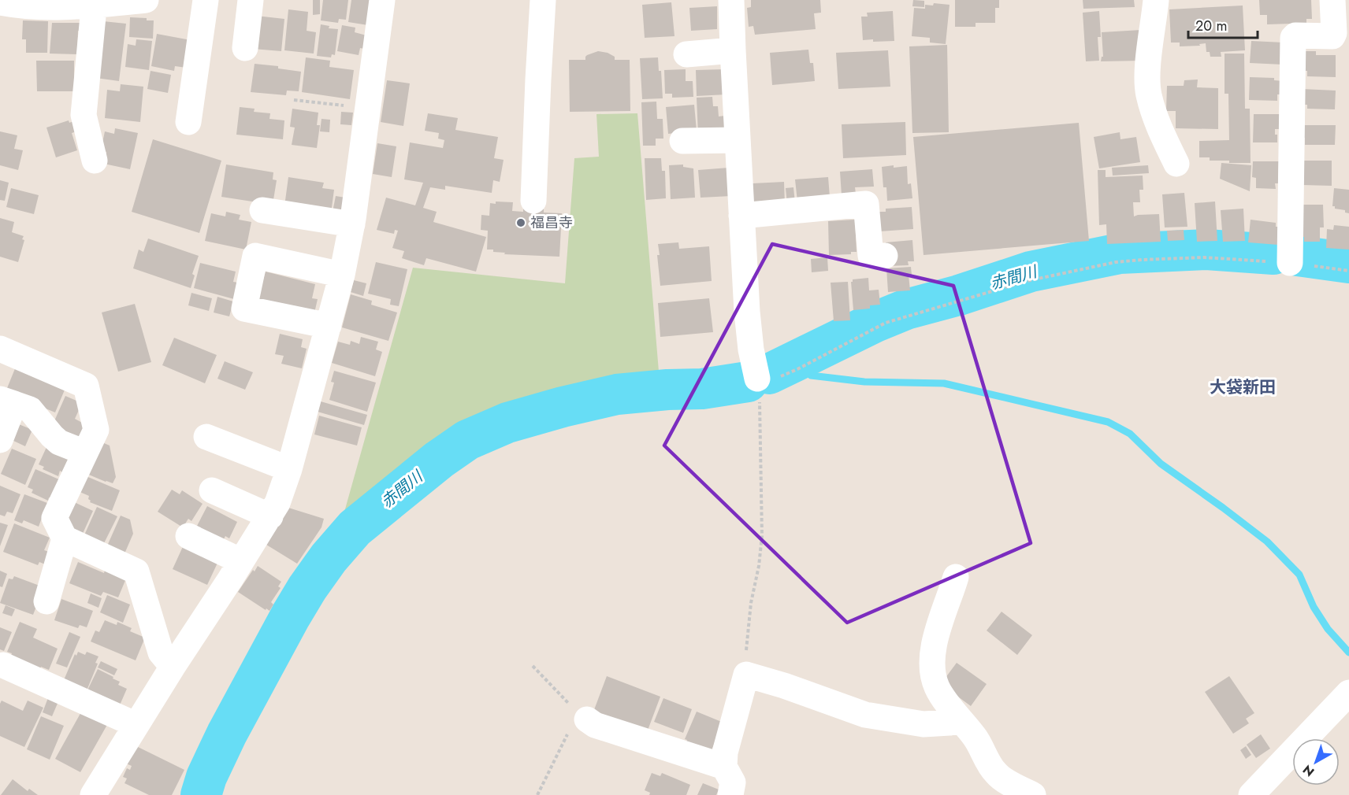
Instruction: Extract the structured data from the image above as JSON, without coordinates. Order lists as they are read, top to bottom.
{
  "districts": ["大袋新田"],
  "water": ["赤間川"],
  "places": ["福昌寺"],
  "scale_bar": "20 m",
  "north": "bottom left"
}
